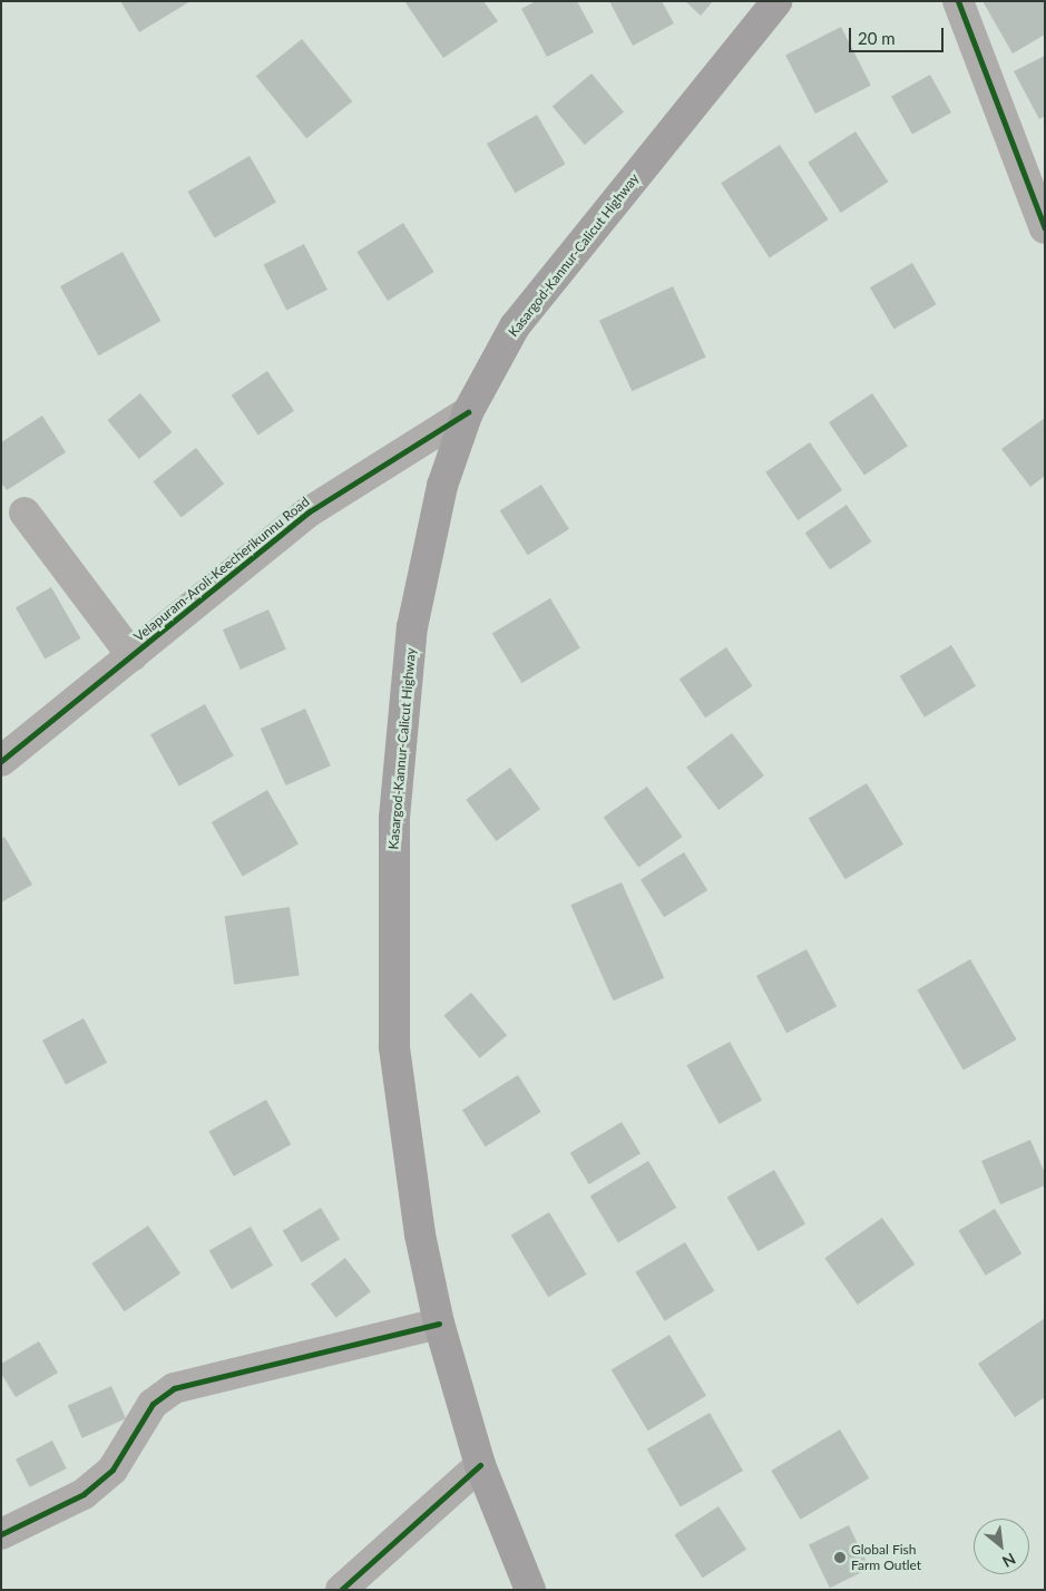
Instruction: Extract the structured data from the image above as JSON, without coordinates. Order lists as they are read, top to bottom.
{
  "streets": {
    "highway": ["Kasargod-Kannur-Calicut Highway"],
    "street": ["Velapuram-Aroli-Keecherikunnu Road"]
  },
  "crossings": [
    ["Kasargod-Kannur-Calicut Highway", "Velapuram-Aroli-Keecherikunnu Road"]
  ],
  "places": ["Global Fish Farm Outlet"],
  "scale_bar": "20 m",
  "north": "bottom right"
}
